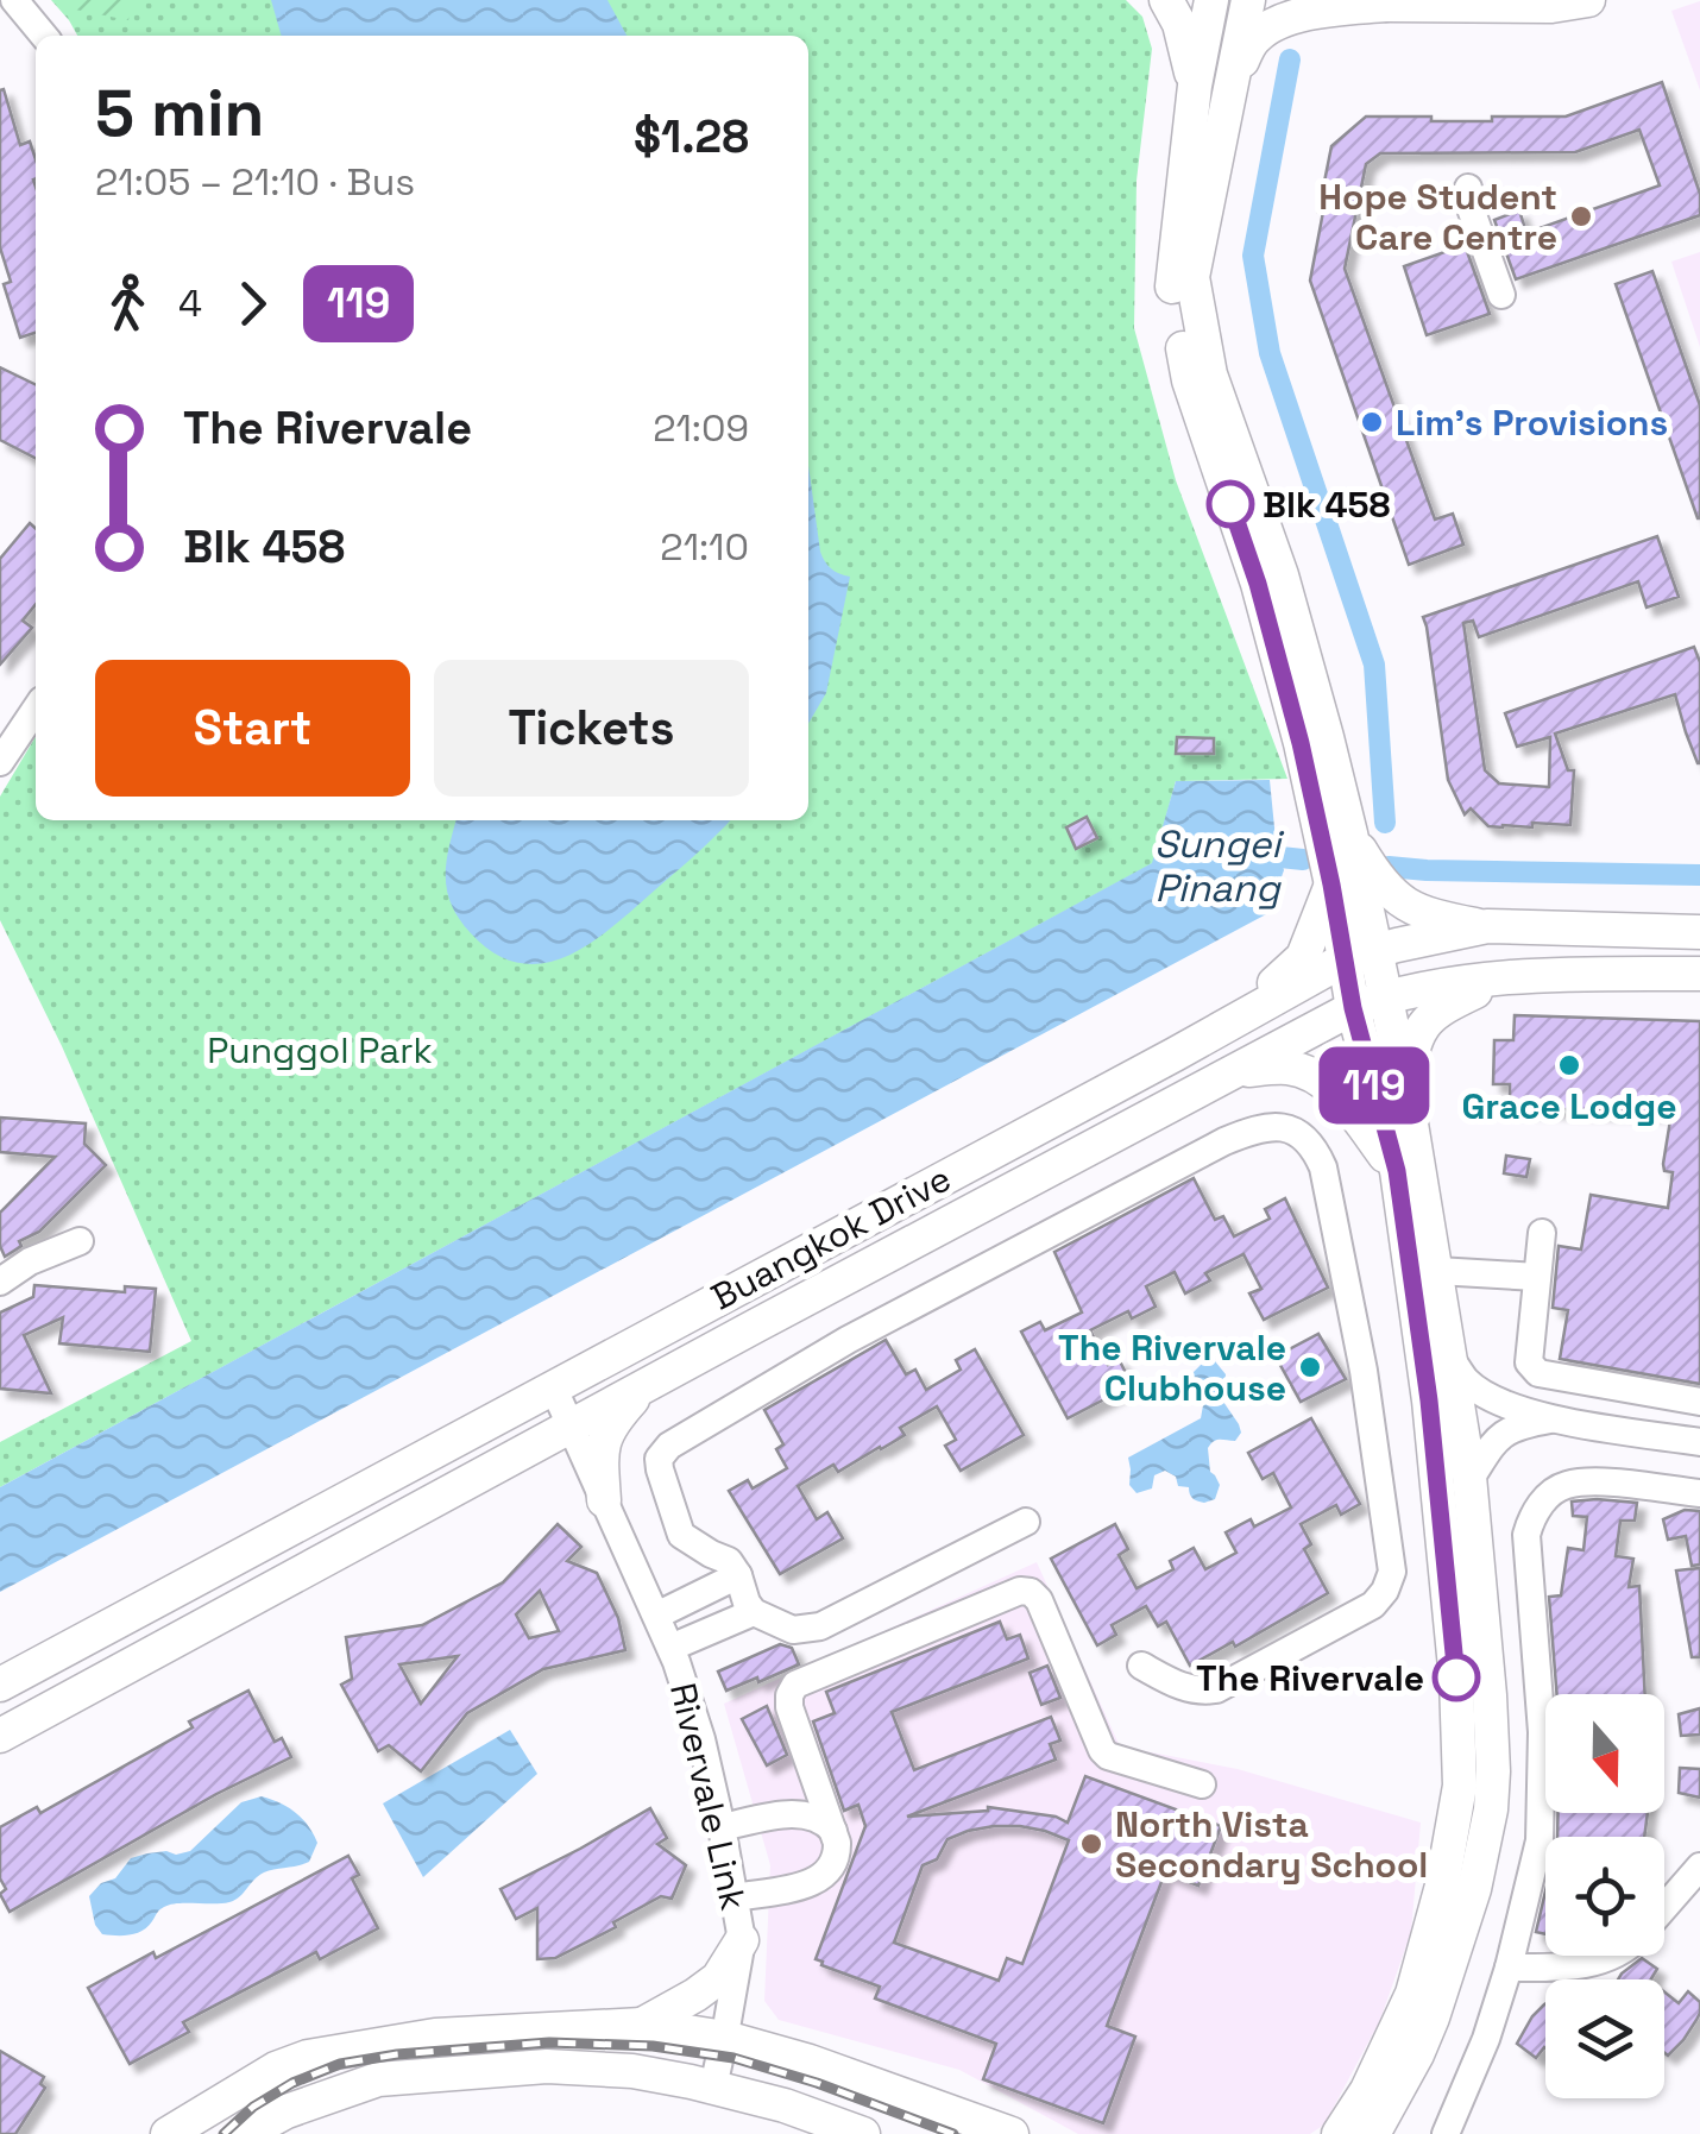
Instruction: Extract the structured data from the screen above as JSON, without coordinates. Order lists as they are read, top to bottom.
{
  "streets": {
    "main road": ["Buangkok Drive"],
    "street": ["Rivervale Link"]
  },
  "crossings": [
    ["Buangkok Drive", "Rivervale Link"]
  ],
  "water": ["Sungei Pinang"],
  "parks": ["Punggol Park"],
  "places": [
    "Hope Student Care Centre",
    "Lim's Provisions",
    "Blk 458",
    "Grace Lodge",
    "The Rivervale Clubhouse",
    "The Rivervale",
    "North Vista Secondary School"
  ],
  "lines": ["bus line 119"],
  "north": "bottom",
  "page": {
    "on_map": "119",
    "heading": ["5 min", "21:05 – 21:10 · Bus", "$1.28"],
    "legs": ["4", "119"],
    "list": [
      {
        "name": "The Rivervale",
        "value": "21:09"
      },
      {
        "name": "Blk 458",
        "value": "21:10"
      }
    ],
    "buttons": ["Start", "Tickets"]
  }
}
